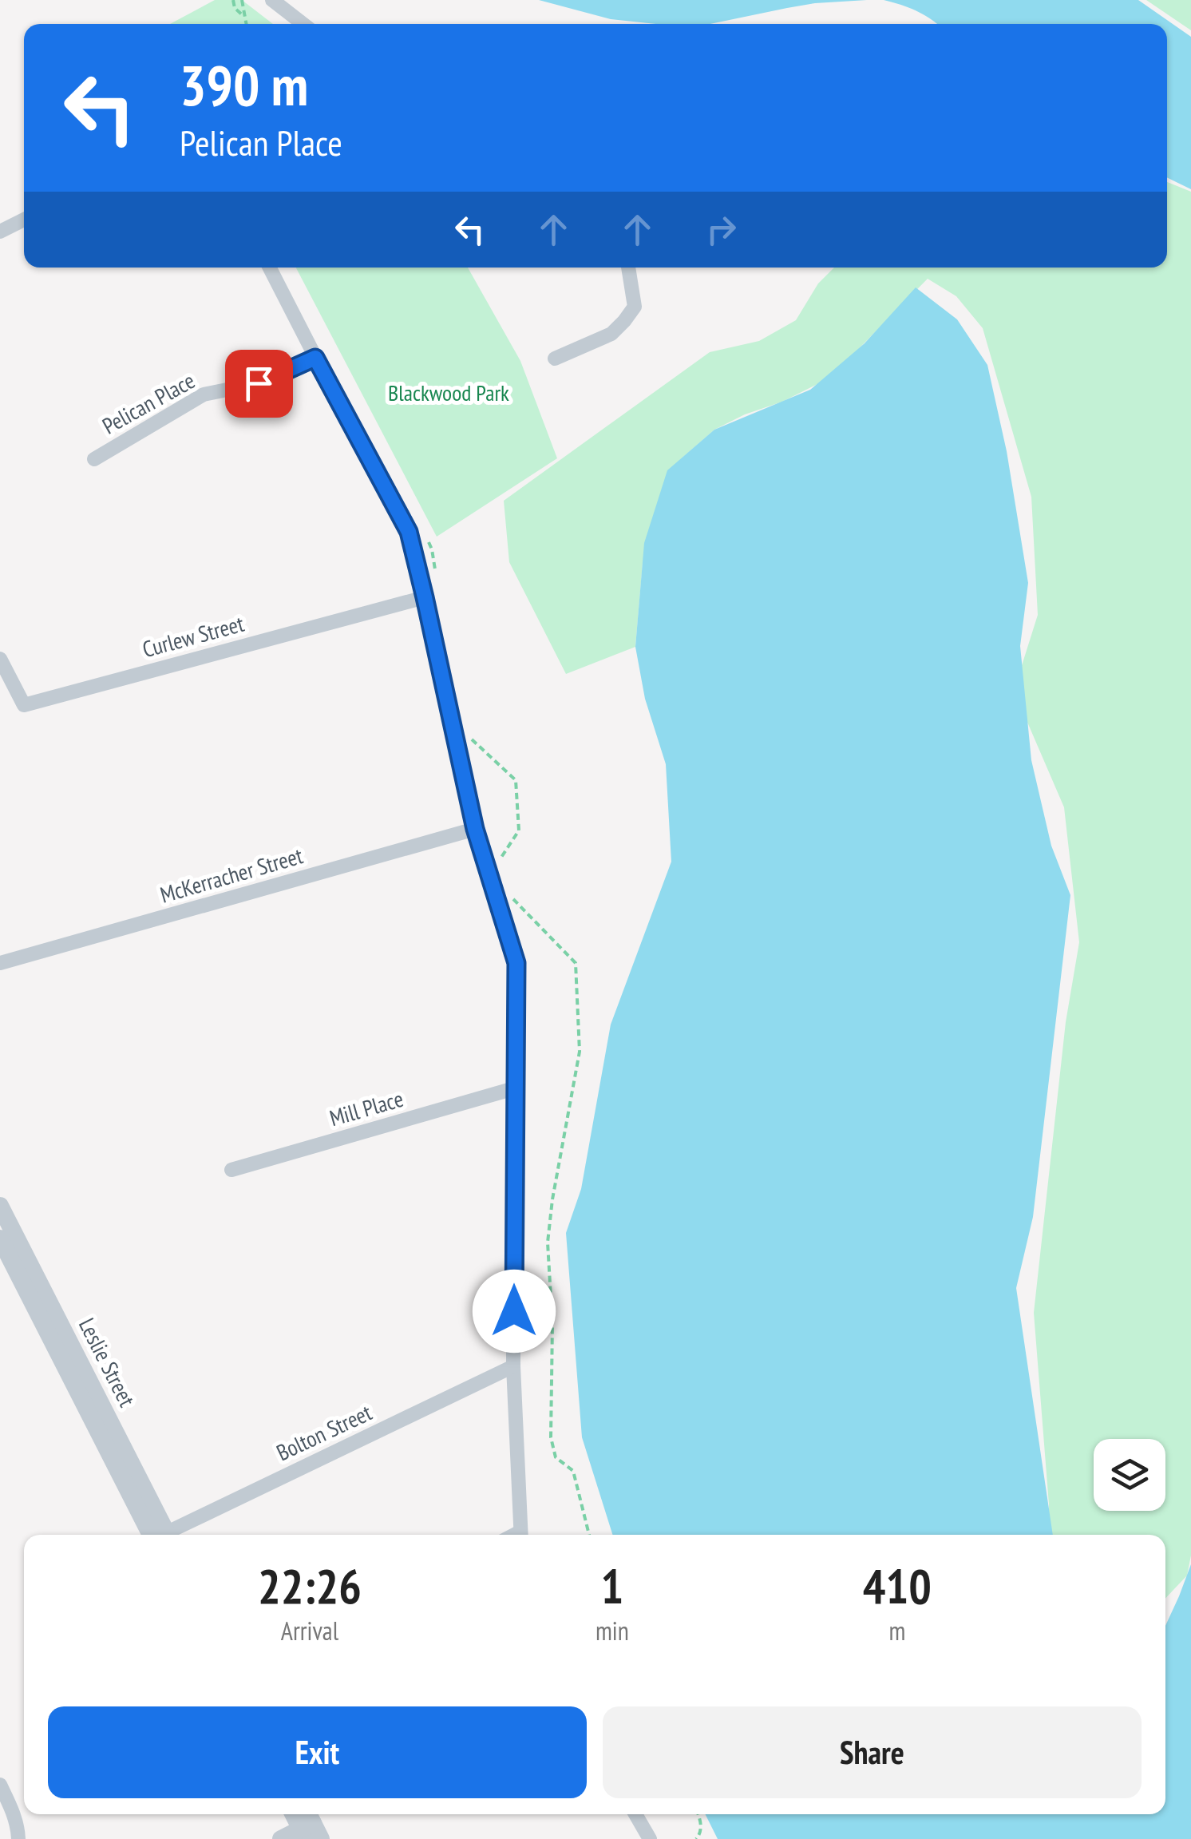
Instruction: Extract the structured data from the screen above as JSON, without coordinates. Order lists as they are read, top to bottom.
{
  "streets": {
    "street": [
      "Pelican Place",
      "Curlew Street",
      "McKerracher Street",
      "Mill Place",
      "Leslie Street",
      "Bolton Street"
    ]
  },
  "parks": ["Blackwood Park"],
  "page": {
    "turn": ["390 m", "Pelican Place"],
    "eta": [
      "22:26",
      "Arrival",
      "1",
      "min",
      "410",
      "m"
    ],
    "buttons": ["Exit", "Share"]
  }
}
